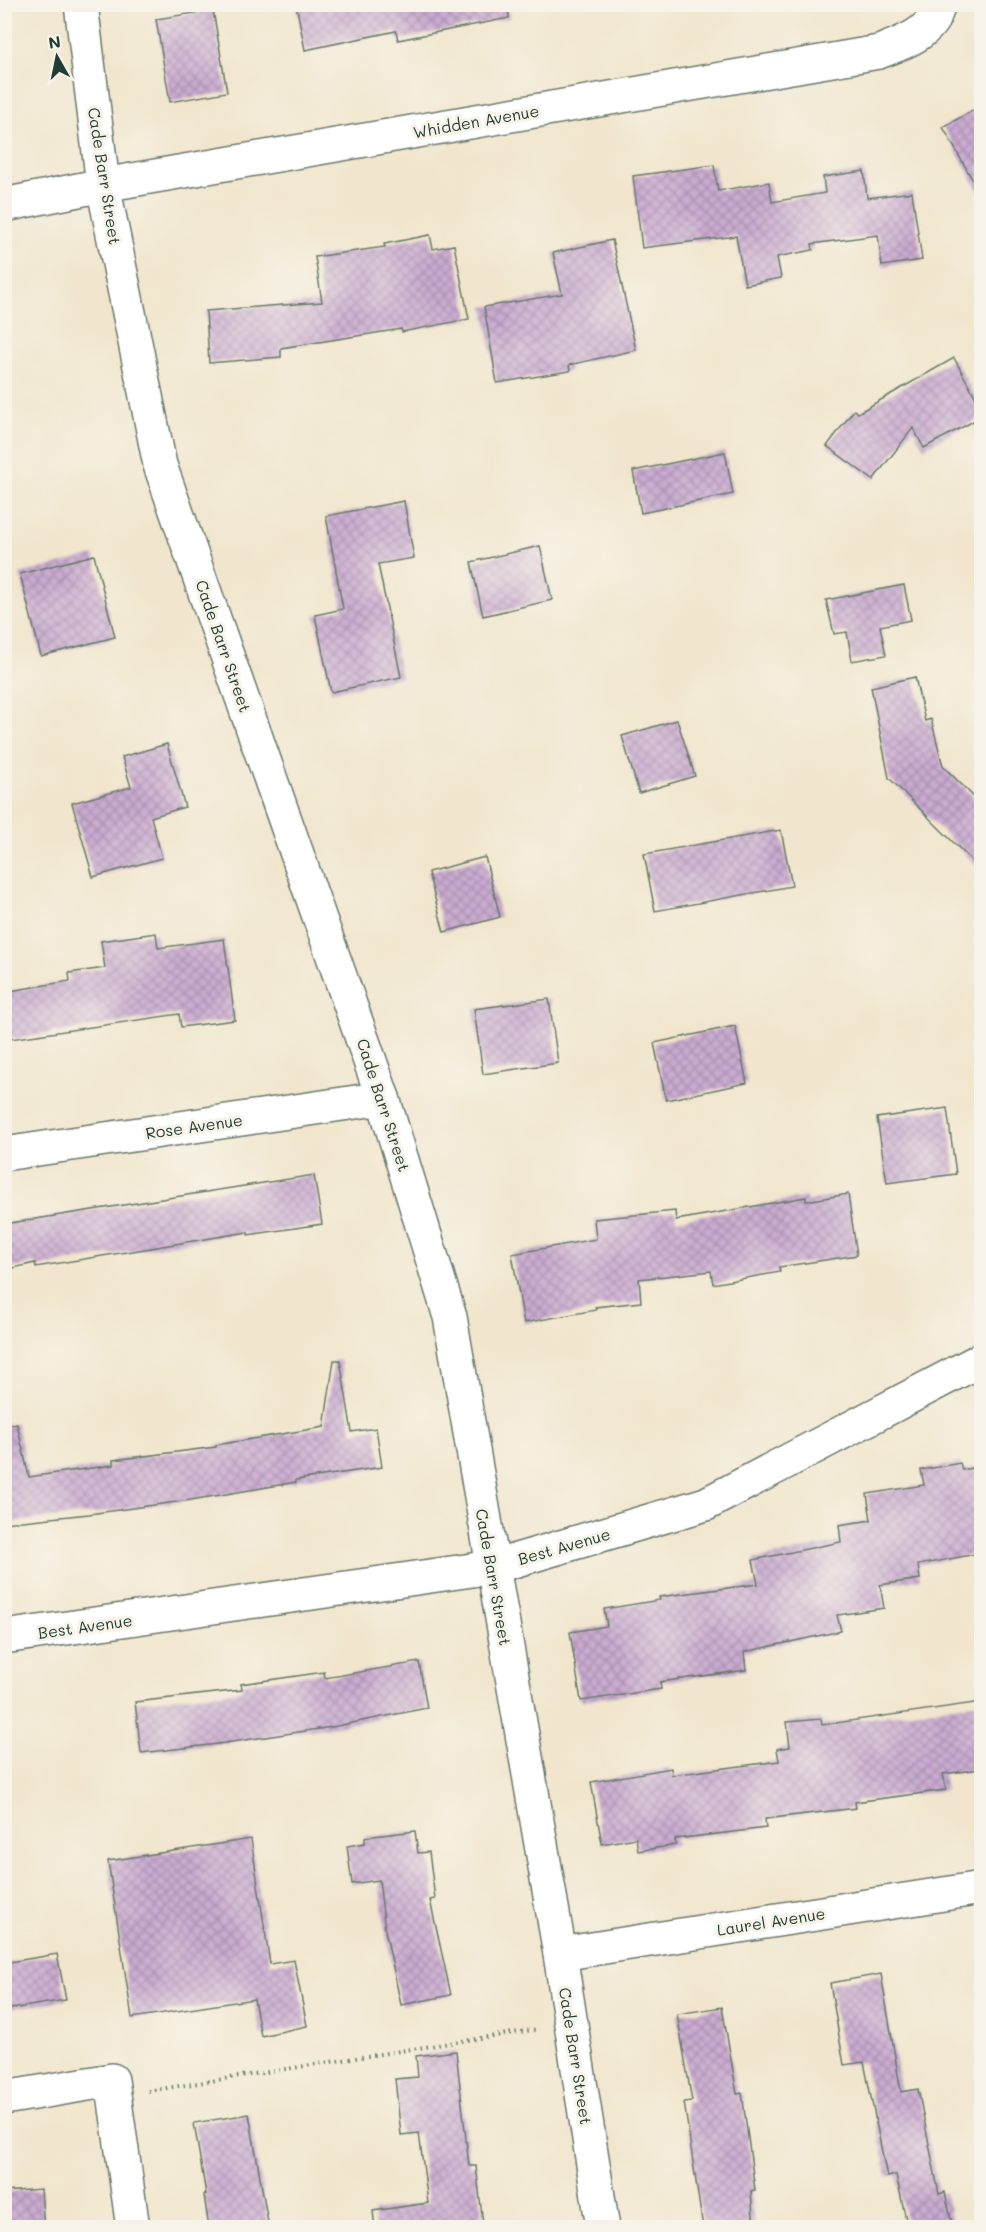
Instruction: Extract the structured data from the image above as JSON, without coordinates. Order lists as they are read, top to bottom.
{
  "streets": {
    "street": [
      "Whidden Avenue",
      "Cade Barr Street",
      "Rose Avenue",
      "Best Avenue",
      "Laurel Avenue"
    ]
  },
  "crossings": [
    ["Whidden Avenue", "Cade Barr Street"],
    ["Cade Barr Street", "Rose Avenue"],
    ["Cade Barr Street", "Best Avenue"],
    ["Cade Barr Street", "Laurel Avenue"]
  ],
  "north": "top"
}
